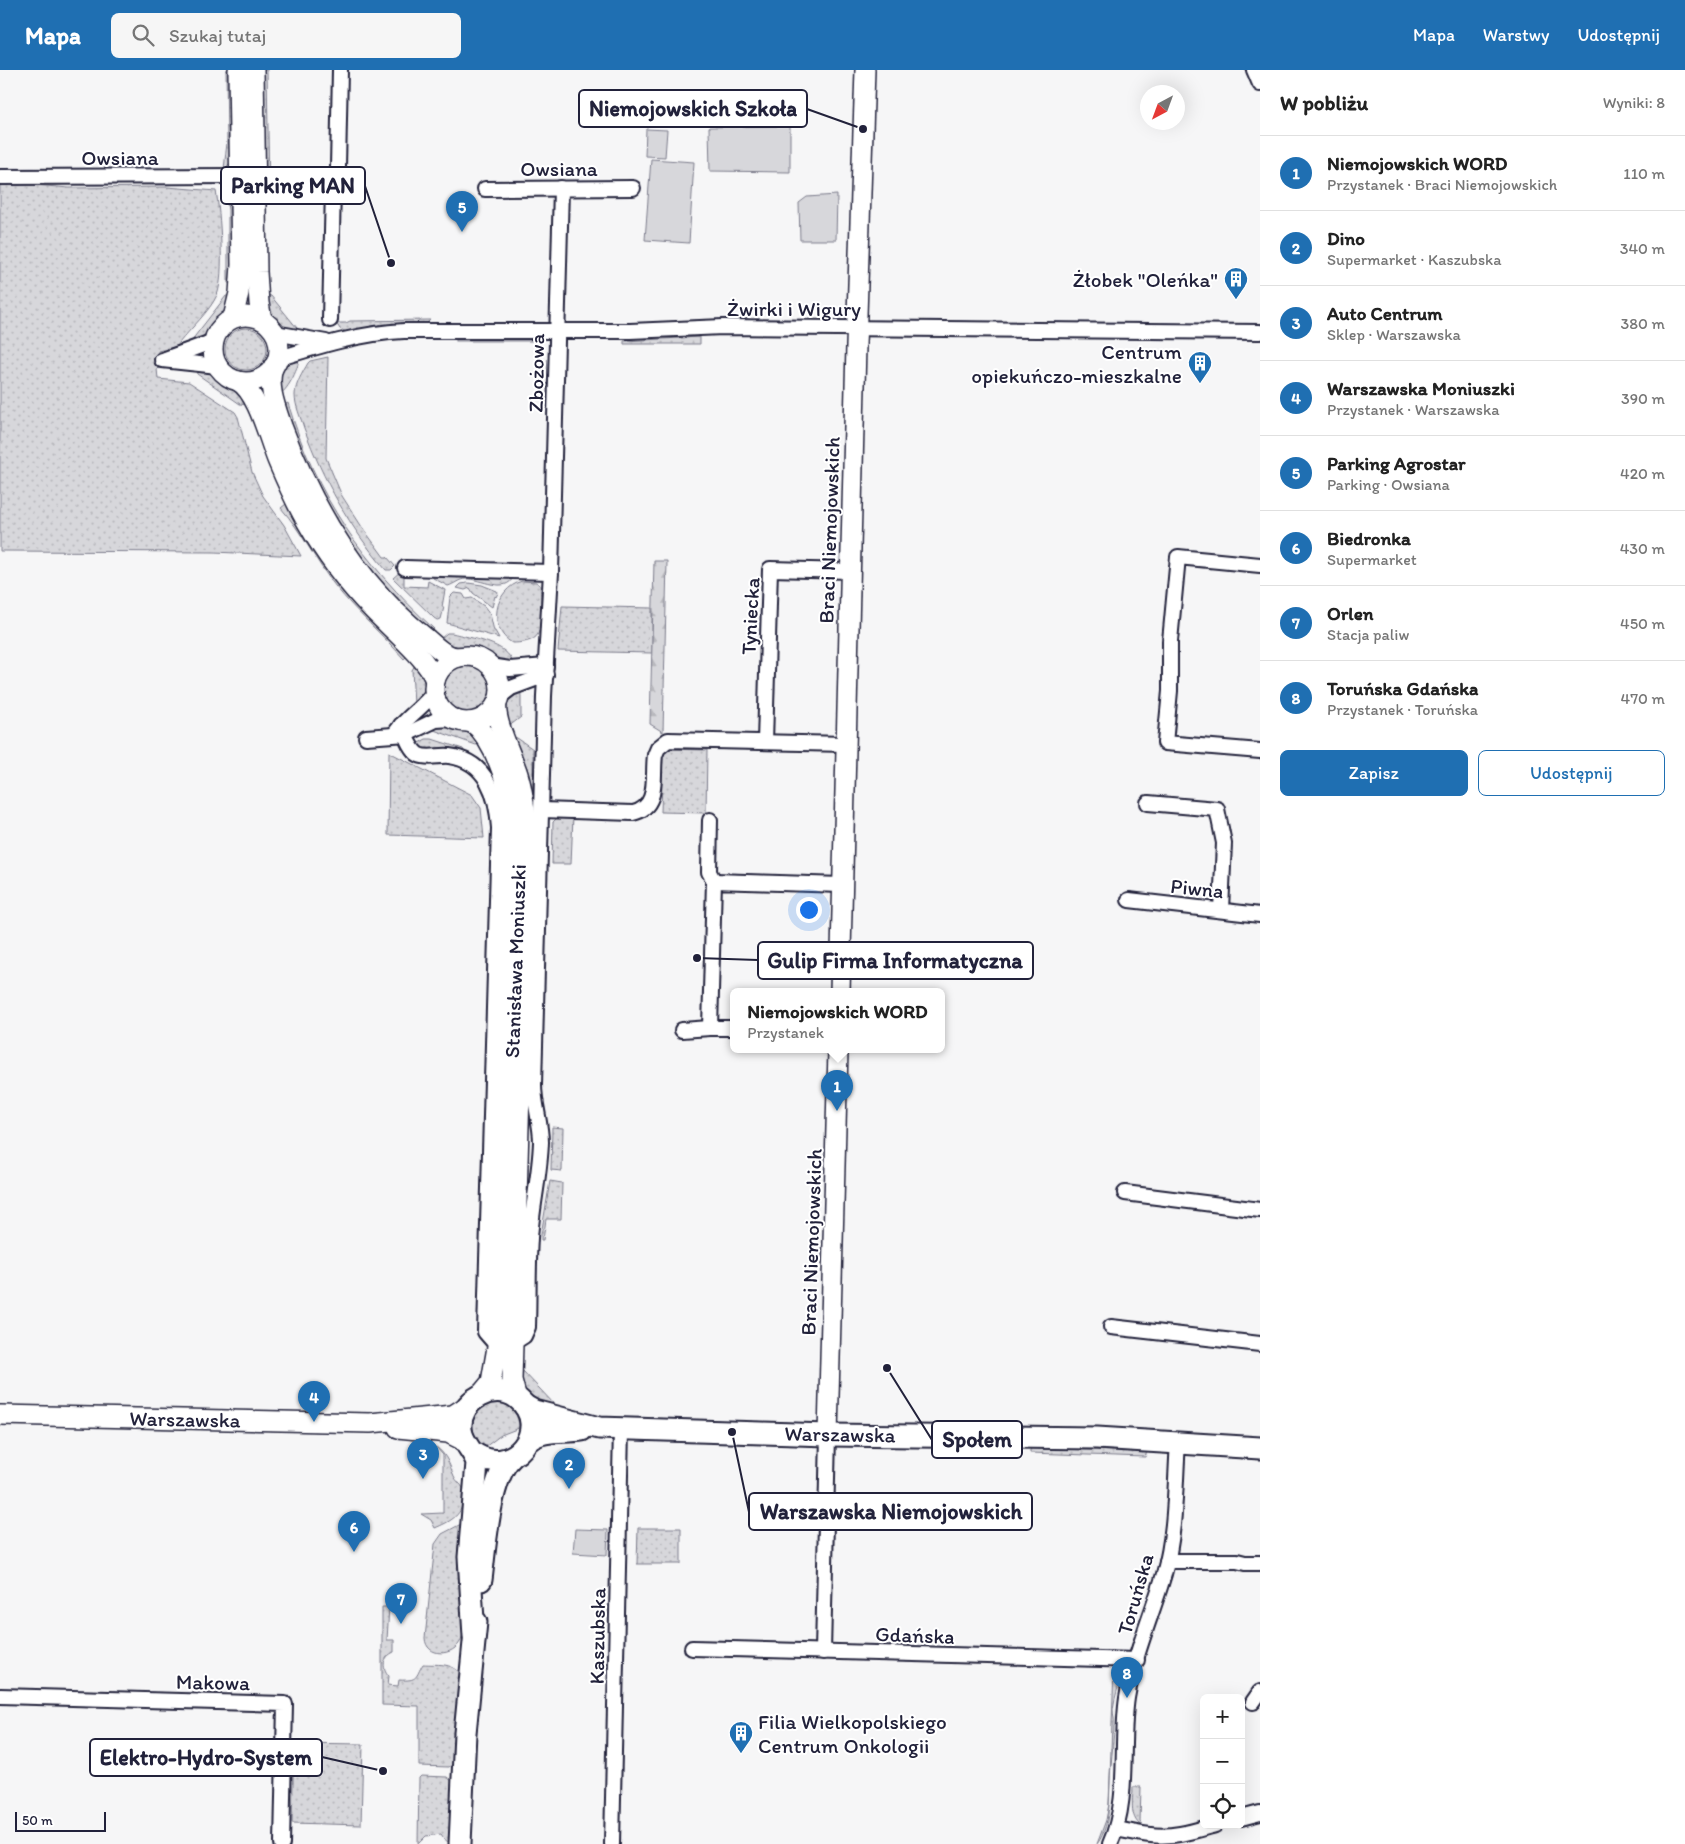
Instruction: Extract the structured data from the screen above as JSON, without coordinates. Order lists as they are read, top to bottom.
{
  "streets": {
    "main road": ["Braci Niemojowskich", "Stanisława Moniuszki", "Warszawska"],
    "street": [
      "Owsiana",
      "Żwirki i Wigury",
      "Zbożowa",
      "Tyniecka",
      "Piwna",
      "Toruńska",
      "Gdańska",
      "Kaszubska",
      "Makowa"
    ]
  },
  "crossings": [
    ["Owsiana", "Zbożowa"],
    ["Żwirki i Wigury", "Zbożowa"],
    ["Żwirki i Wigury", "Braci Niemojowskich"],
    ["Zbożowa", "Stanisława Moniuszki"],
    ["Braci Niemojowskich", "Tyniecka"],
    ["Braci Niemojowskich", "Warszawska"],
    ["Stanisława Moniuszki", "Warszawska"],
    ["Warszawska", "Toruńska"],
    ["Warszawska", "Kaszubska"],
    ["Toruńska", "Gdańska"]
  ],
  "places": {
    "other": [
      "Niemojowskich Szkoła",
      "Parking MAN",
      "Gulip Firma Informatyczna",
      "Społem",
      "Warszawska Niemojowskich",
      "Elektro-Hydro-System"
    ],
    "building": ["Żłobek \"Oleńka\"", "Centrum opiekuńczo-mieszkalne", "Filia Wielkopolskiego Centrum Onkologii"]
  },
  "scale_bar": "50 m",
  "north": "bottom left",
  "page": {
    "header": "Mapa",
    "search": "Szukaj tutaj",
    "nav": ["Mapa", "Warstwy", "Udostępnij"],
    "heading": ["W pobliżu", "Wyniki: 8"],
    "list": [
      {
        "mark": "1",
        "name": "Niemojowskich WORD",
        "note": "Przystanek · Braci Niemojowskich",
        "value": "110 m"
      },
      {
        "mark": "2",
        "name": "Dino",
        "note": "Supermarket · Kaszubska",
        "value": "340 m"
      },
      {
        "mark": "3",
        "name": "Auto Centrum",
        "note": "Sklep · Warszawska",
        "value": "380 m"
      },
      {
        "mark": "4",
        "name": "Warszawska Moniuszki",
        "note": "Przystanek · Warszawska",
        "value": "390 m"
      },
      {
        "mark": "5",
        "name": "Parking Agrostar",
        "note": "Parking · Owsiana",
        "value": "420 m"
      },
      {
        "mark": "6",
        "name": "Biedronka",
        "note": "Supermarket",
        "value": "430 m"
      },
      {
        "mark": "7",
        "name": "Orlen",
        "note": "Stacja paliw",
        "value": "450 m"
      },
      {
        "mark": "8",
        "name": "Toruńska Gdańska",
        "note": "Przystanek · Toruńska",
        "value": "470 m"
      }
    ],
    "pins": [
      "5",
      "1",
      "4",
      "3",
      "2",
      "6",
      "7",
      "8"
    ],
    "buttons": ["Zapisz", "Udostępnij"],
    "popup": ["Niemojowskich WORD", "Przystanek"],
    "map_buttons": ["+", "−"],
    "scale": "50 m"
  }
}
